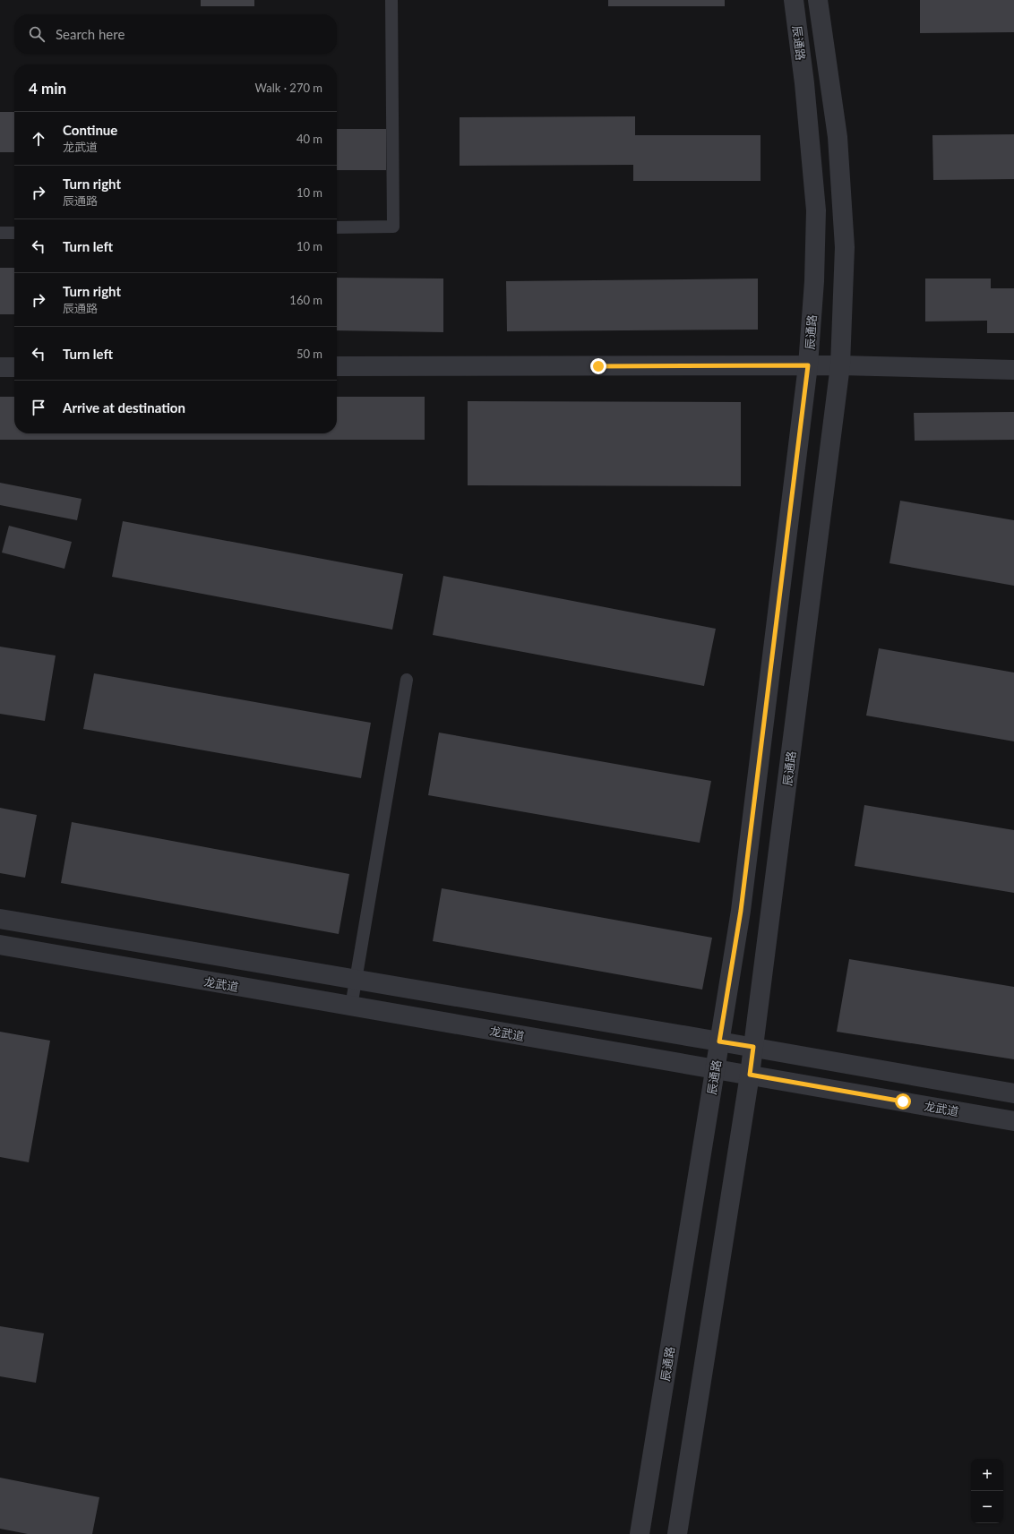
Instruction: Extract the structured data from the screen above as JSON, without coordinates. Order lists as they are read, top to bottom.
{
  "streets": {
    "street": ["辰通路", "龙武道"]
  },
  "crossings": [
    ["辰通路", "龙武道"]
  ],
  "page": {
    "search": "Search here",
    "heading": ["4 min", "Walk · 270 m"],
    "list": [
      ["Continue", "龙武道", "40 m"],
      ["Turn right", "辰通路", "10 m"],
      ["Turn left", "10 m"],
      ["Turn right", "辰通路", "160 m"],
      ["Turn left", "50 m"],
      "Arrive at destination"
    ],
    "map_buttons": ["+", "−"]
  }
}
